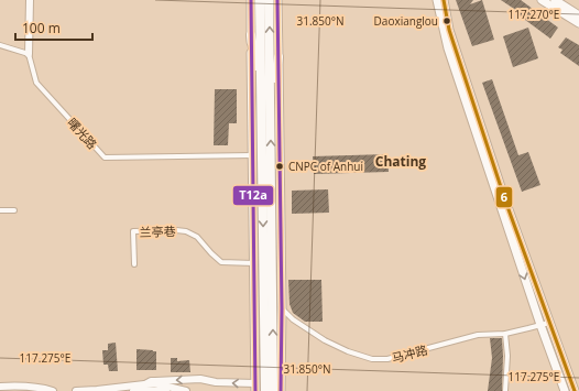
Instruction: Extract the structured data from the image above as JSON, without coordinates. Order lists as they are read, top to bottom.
{
  "streets": {
    "street": ["曙光路", "兰亭巷", "马冲路"]
  },
  "districts": ["Chating"],
  "places": ["Daoxianglou", "CNPC of Anhui"],
  "lines": ["transit line 6", "transit line T12a"],
  "scale_bar": "100 m",
  "coordinates": ["117.270°E", "31.850°N", "117.275°E"]
}
